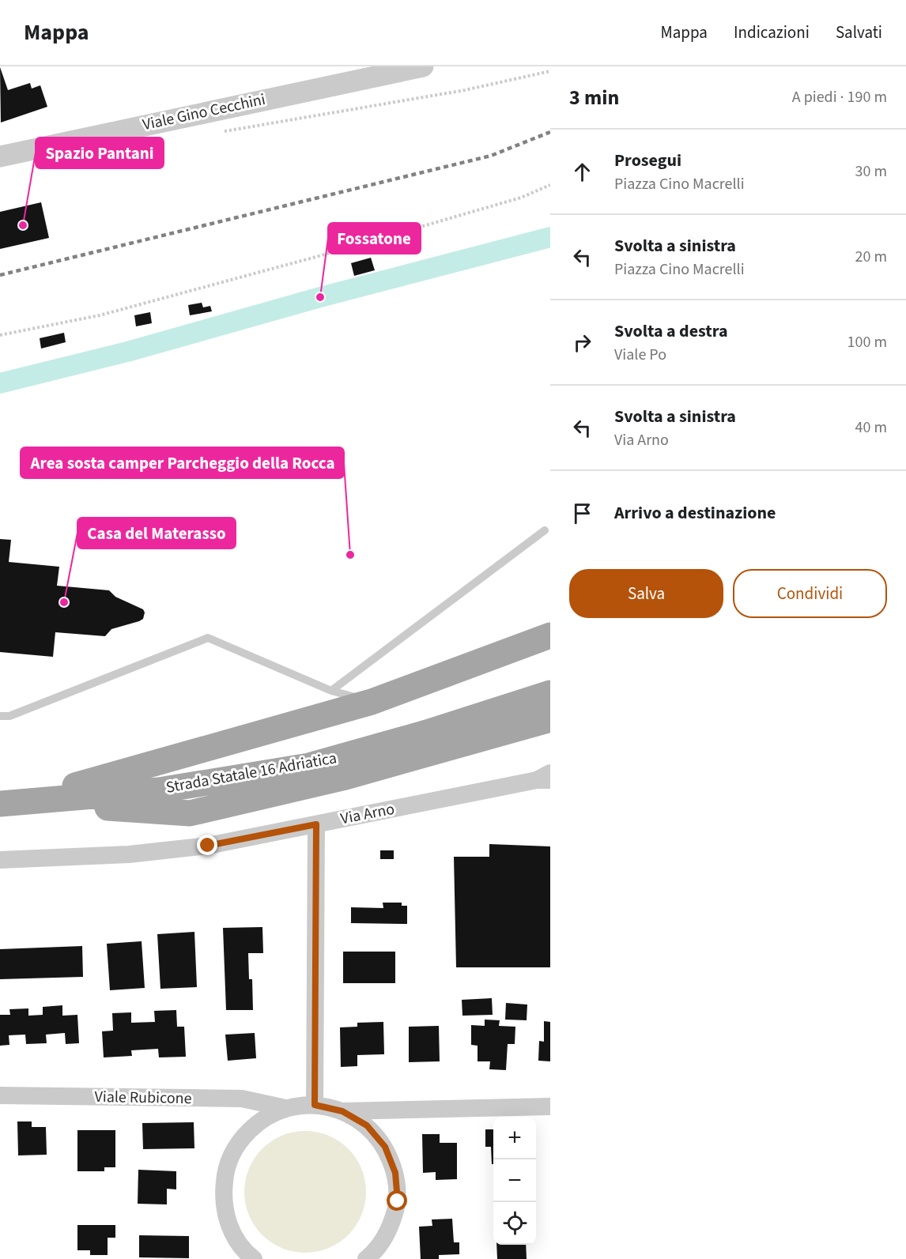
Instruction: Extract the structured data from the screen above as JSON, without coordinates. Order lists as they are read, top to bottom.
{
  "streets": {
    "main road": ["Strada Statale 16 Adriatica"],
    "street": ["Viale Gino Cecchini", "Via Arno", "Viale Rubicone"]
  },
  "places": [
    "Spazio Pantani",
    "Fossatone",
    "Area sosta camper Parcheggio della Rocca",
    "Casa del Materasso"
  ],
  "page": {
    "header": "Mappa",
    "nav": ["Mappa", "Indicazioni", "Salvati"],
    "heading": ["3 min", "A piedi · 190 m"],
    "list": [
      ["Prosegui", "Piazza Cino Macrelli", "30 m"],
      ["Svolta a sinistra", "Piazza Cino Macrelli", "20 m"],
      ["Svolta a destra", "Viale Po", "100 m"],
      ["Svolta a sinistra", "Via Arno", "40 m"],
      "Arrivo a destinazione"
    ],
    "buttons": ["Salva", "Condividi"],
    "map_buttons": ["+", "−"]
  }
}
